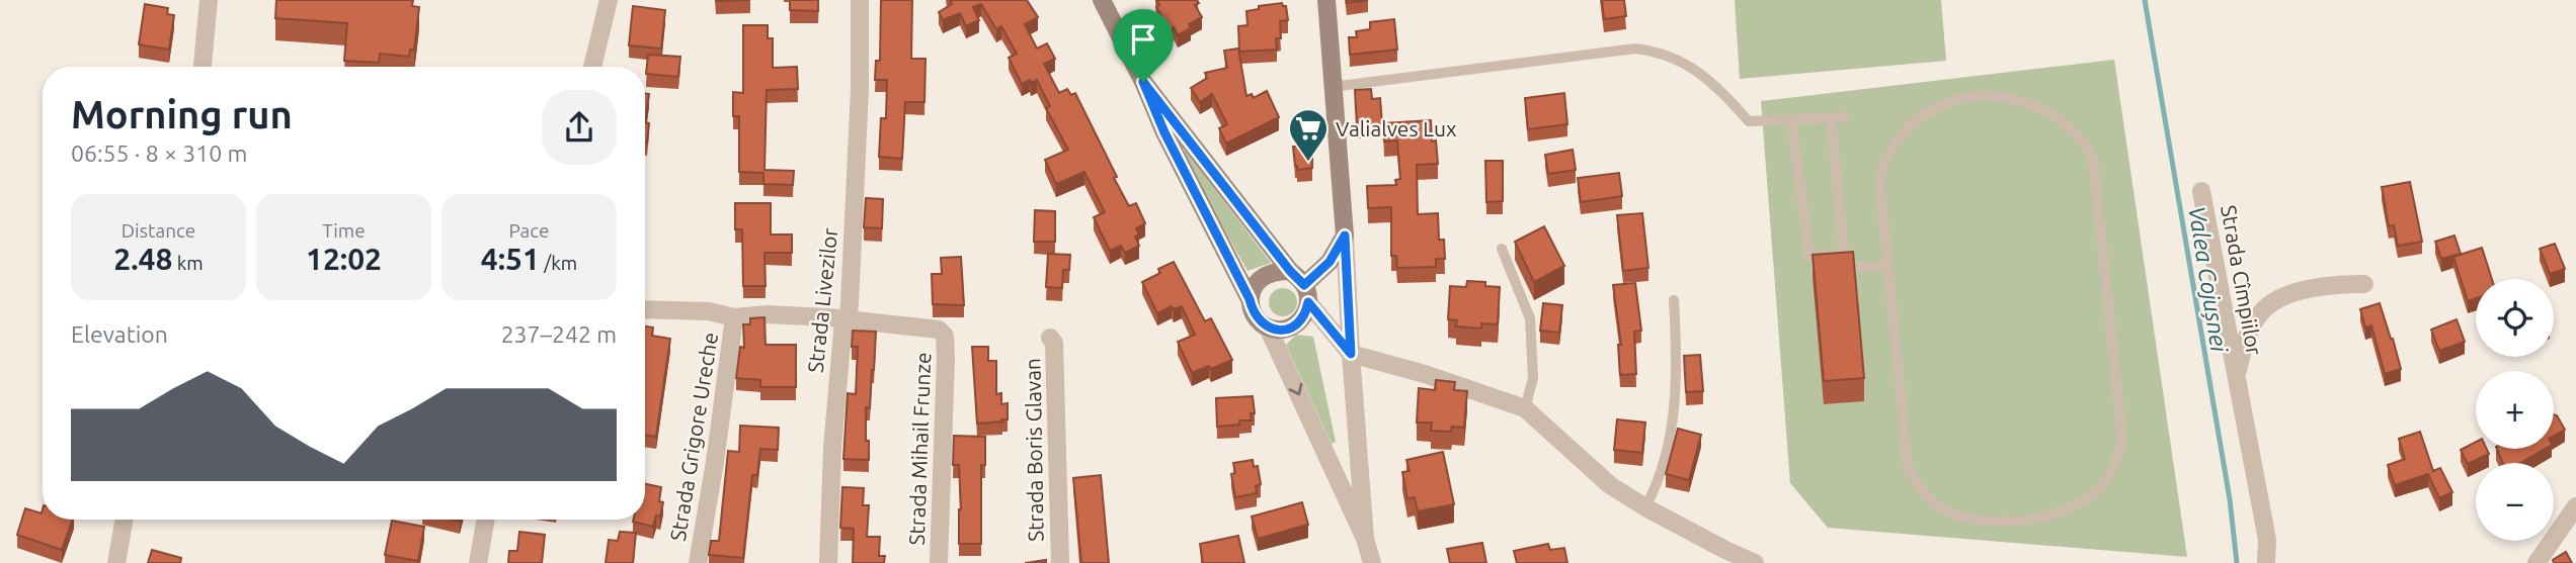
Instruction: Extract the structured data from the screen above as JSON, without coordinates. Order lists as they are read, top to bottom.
{
  "streets": {
    "street": [
      "Strada Cîmpiilor",
      "Strada Livezilor",
      "Strada Grigore Ureche",
      "Strada Mihail Frunze",
      "Strada Boris Glavan"
    ]
  },
  "crossings": [
    ["Strada Livezilor", "Strada Mihail Frunze"]
  ],
  "water": ["Valea Cojușnei"],
  "places": {
    "supermarket": ["Valialves Lux"]
  },
  "page": {
    "heading": ["Morning run", "06:55 · 8 × 310 m"],
    "stats": [
      ["Distance", "2.48 km"],
      ["Time", "12:02"],
      ["Pace", "4:51 /km"]
    ],
    "map_buttons": ["+", "−"],
    "chart": ["Elevation", "237–242 m"]
  }
}
